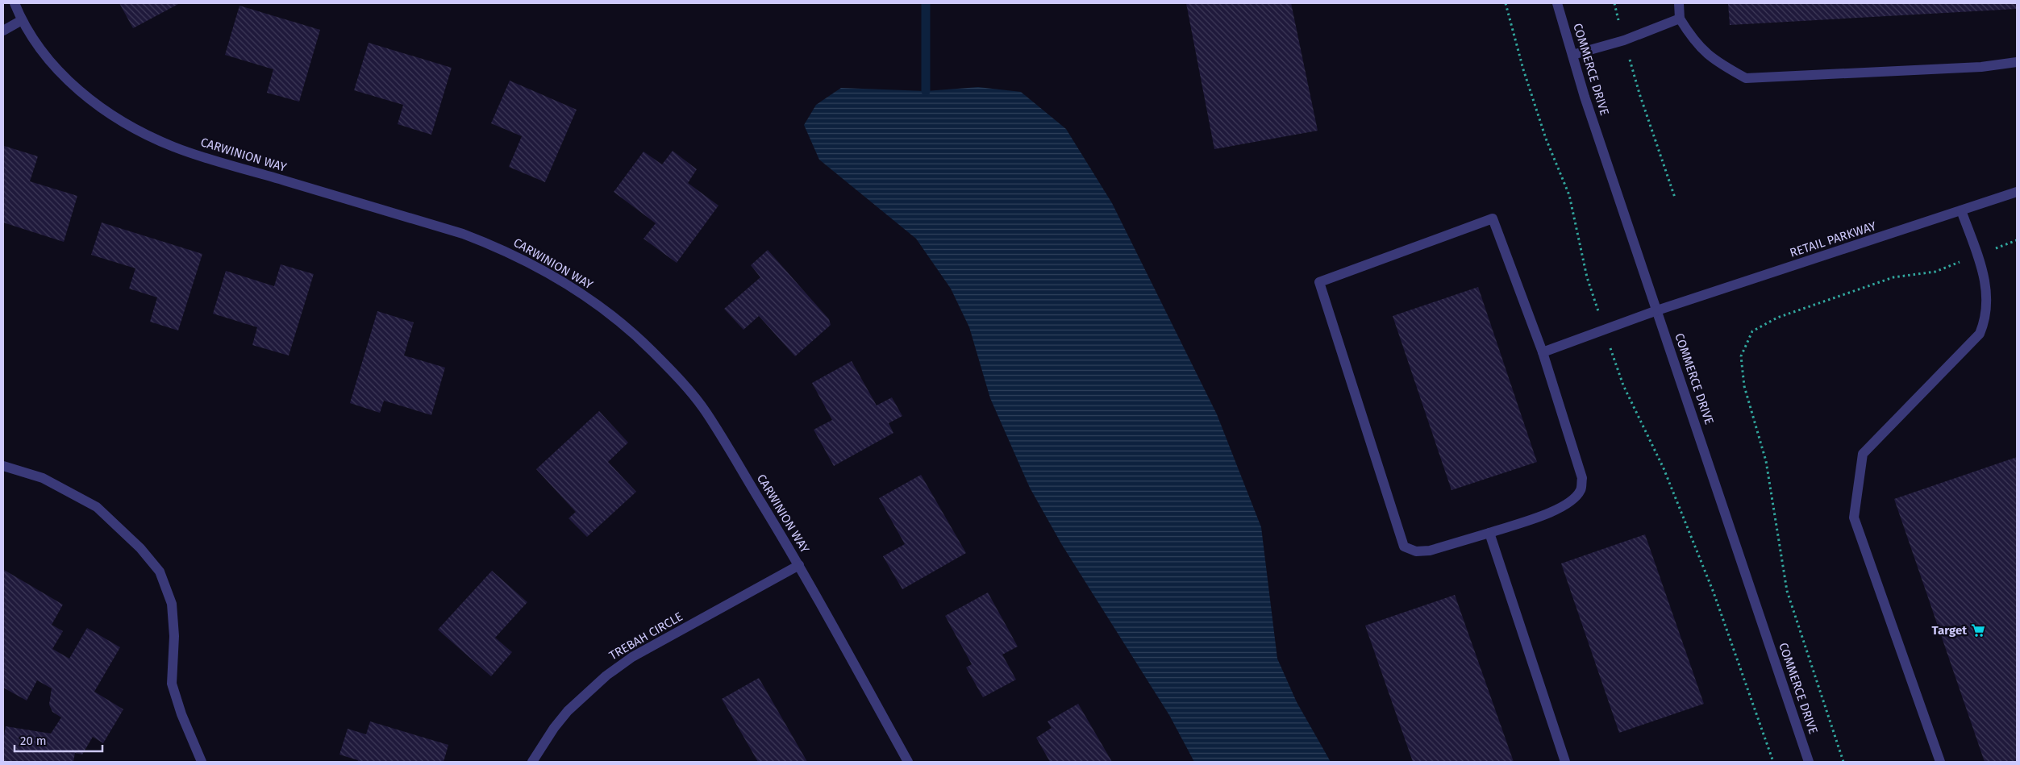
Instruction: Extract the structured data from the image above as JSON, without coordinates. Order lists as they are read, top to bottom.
{
  "streets": {
    "street": [
      "COMMERCE DRIVE",
      "CARWINION WAY",
      "RETAIL PARKWAY",
      "TREBAH CIRCLE"
    ]
  },
  "crossings": [
    ["COMMERCE DRIVE", "RETAIL PARKWAY"],
    ["CARWINION WAY", "TREBAH CIRCLE"]
  ],
  "places": {
    "supermarket": ["Target"]
  },
  "scale_bar": "20 m"
}
